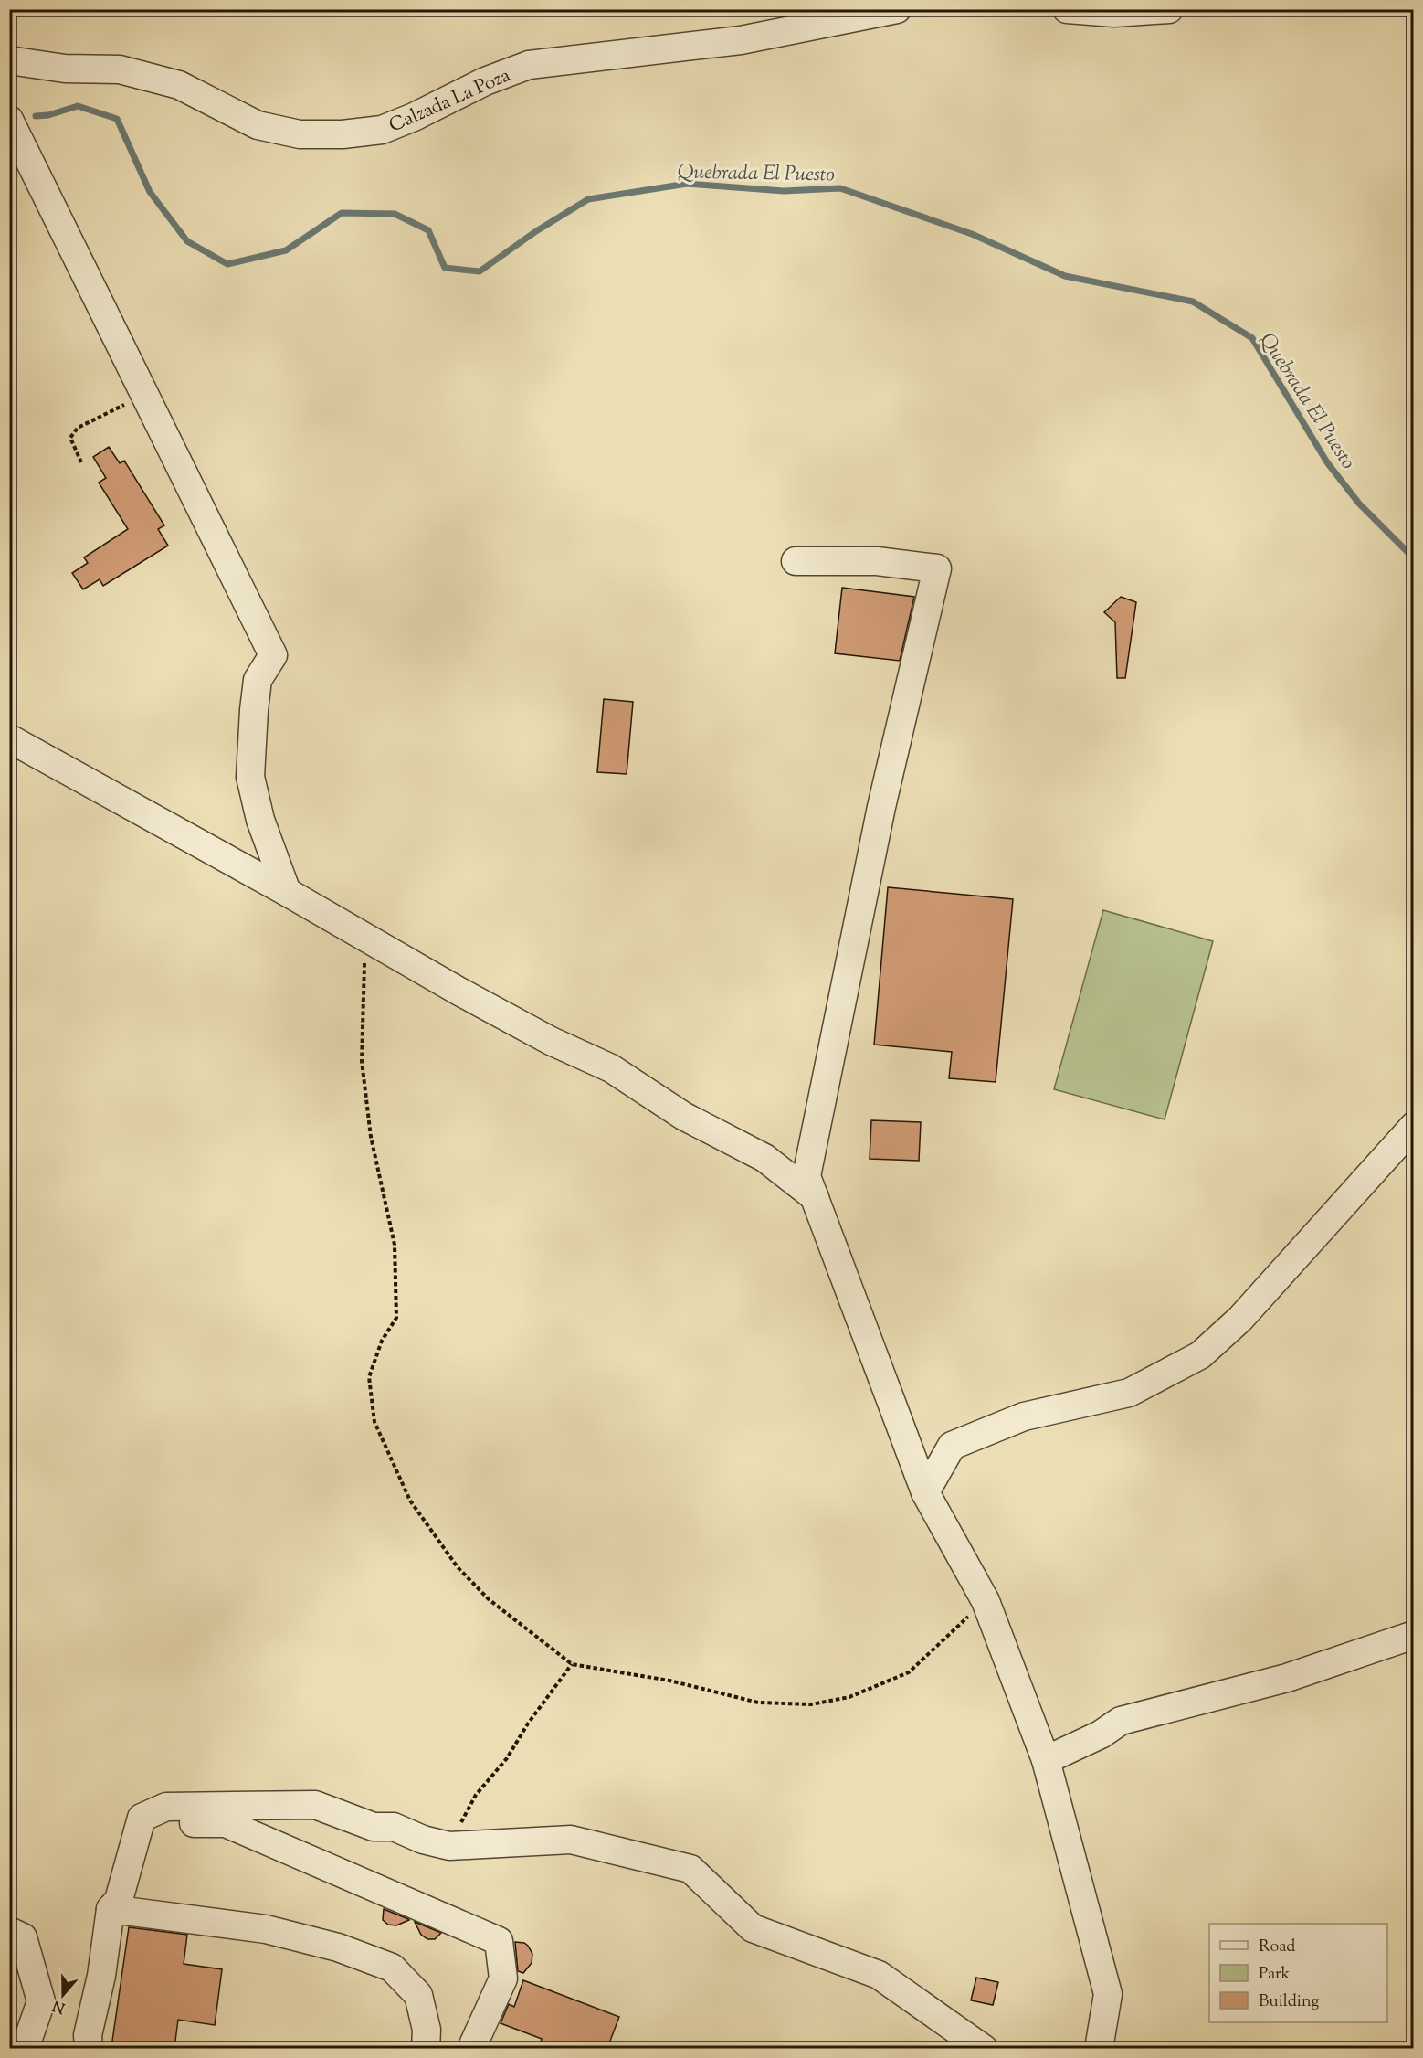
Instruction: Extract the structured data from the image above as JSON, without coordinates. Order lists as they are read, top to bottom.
{
  "streets": {
    "street": ["Calzada La Poza"]
  },
  "water": ["Quebrada El Puesto"],
  "legend": ["Road", "Park", "Building"],
  "north": "bottom"
}
